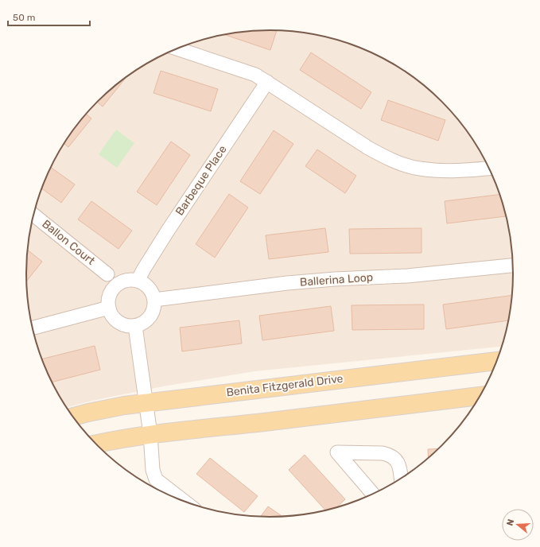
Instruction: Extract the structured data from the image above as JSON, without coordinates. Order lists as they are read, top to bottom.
{
  "streets": {
    "main road": ["Benita Fitzgerald Drive"],
    "street": ["Barbeque Place", "Ballon Court", "Ballerina Loop"]
  },
  "crossings": [
    ["Barbeque Place", "Ballerina Loop"]
  ],
  "scale_bar": "50 m",
  "north": "left"
}
